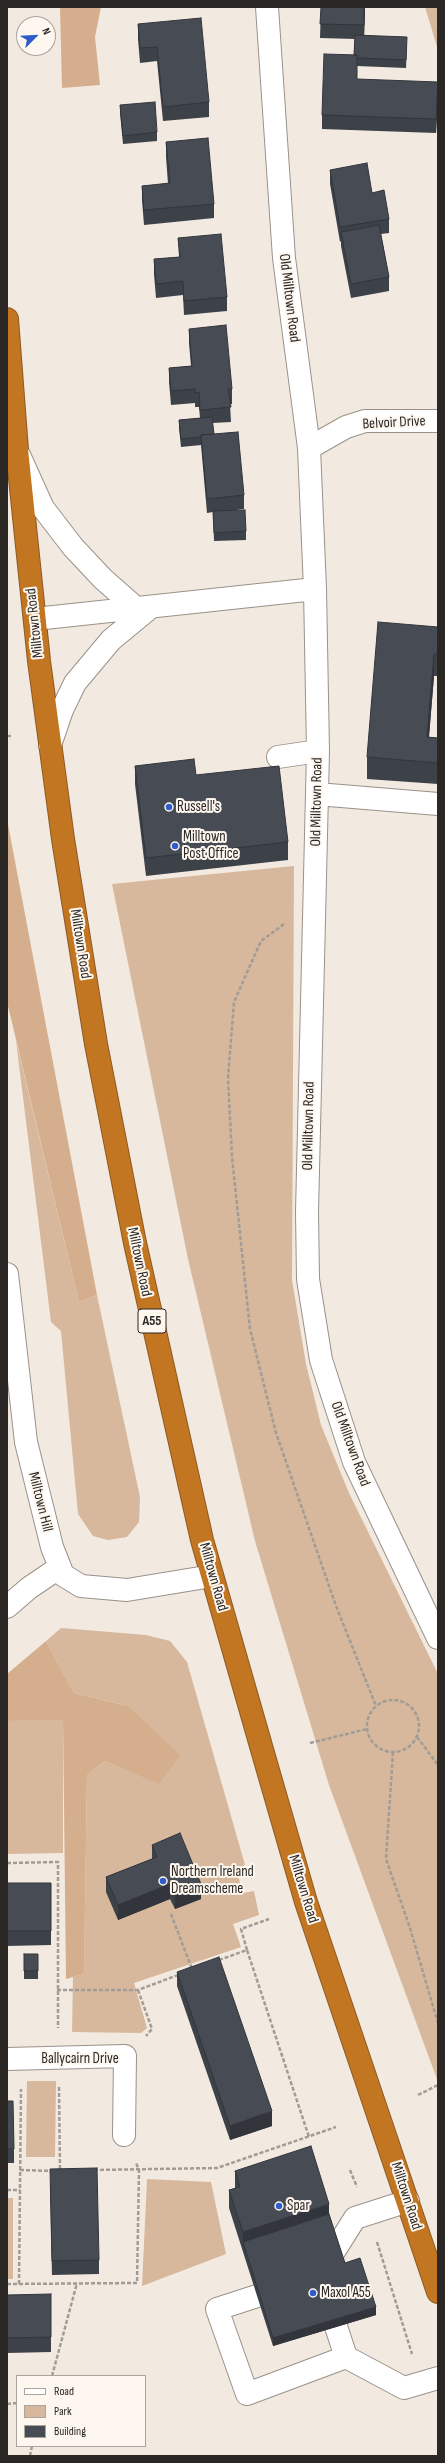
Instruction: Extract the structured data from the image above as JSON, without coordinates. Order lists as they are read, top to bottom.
{
  "streets": {
    "highway": ["Milltown Road", "A55"],
    "street": [
      "Old Milltown Road",
      "Belvoir Drive",
      "Milltown Hill",
      "Ballycairn Drive"
    ]
  },
  "crossings": [
    ["Old Milltown Road", "Belvoir Drive"],
    ["Milltown Road", "Milltown Hill"]
  ],
  "places": [
    "Russell's",
    "Milltown Post Office",
    "Northern Ireland Dreamscheme",
    "Spar",
    "Maxol A55"
  ],
  "legend": ["Road", "Park", "Building"],
  "north": "top right"
}
